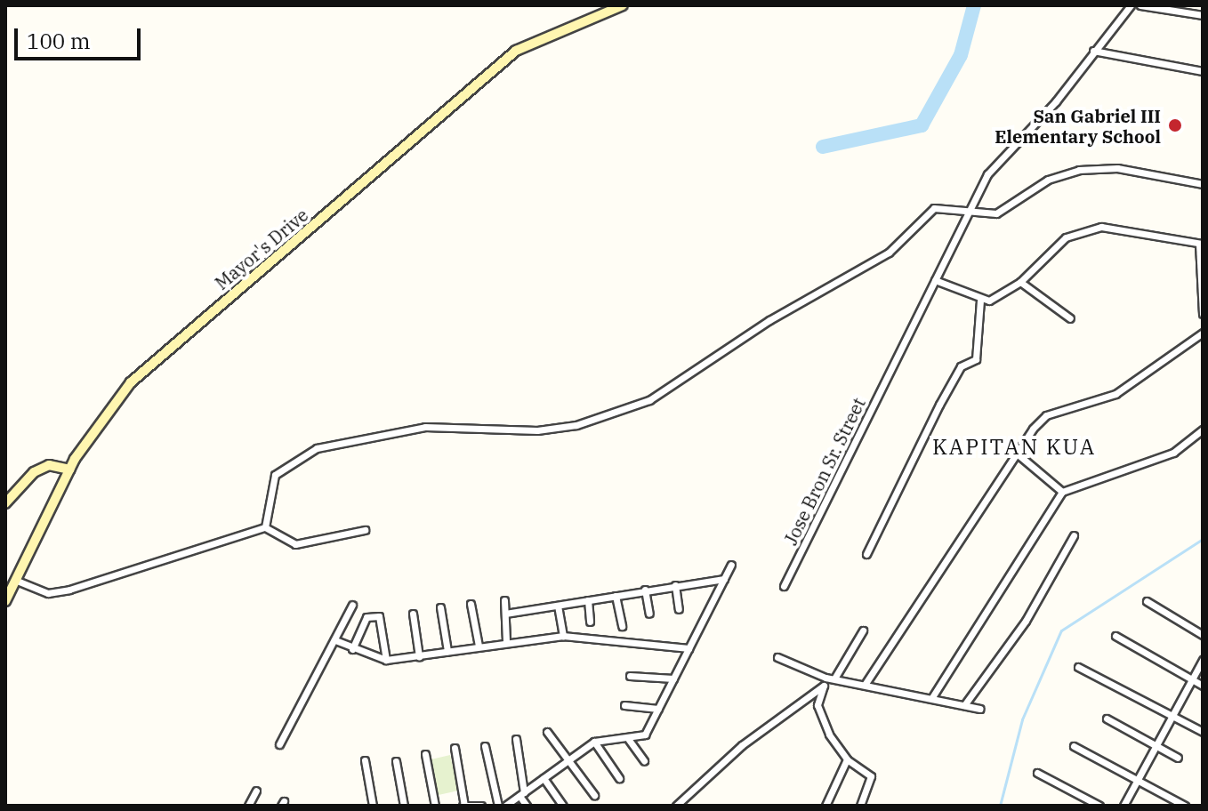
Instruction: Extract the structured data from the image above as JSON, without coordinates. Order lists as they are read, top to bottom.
{
  "streets": {
    "street": ["Mayor's Drive", "Jose Bron Sr. Street"]
  },
  "districts": ["KAPITAN KUA"],
  "places": ["San Gabriel III Elementary School"],
  "scale_bar": "100 m"
}
